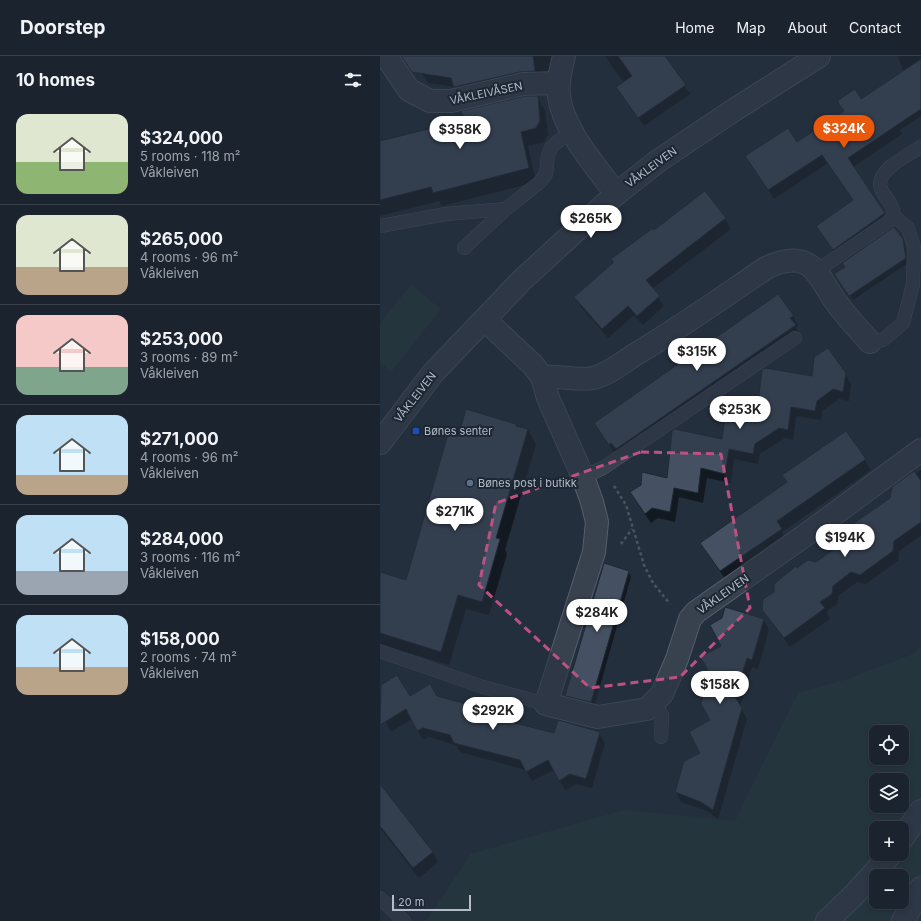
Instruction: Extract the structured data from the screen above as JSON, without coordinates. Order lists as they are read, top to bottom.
{
  "streets": {
    "street": ["VÅKLEIVÅSEN", "VÅKLEIVEN"]
  },
  "places": {
    "transit": ["Bønes senter"],
    "other": ["Bønes post i butikk"]
  },
  "scale_bar": "20 m",
  "page": {
    "header": "Doorstep",
    "nav": [
      "Home",
      "Map",
      "About",
      "Contact"
    ],
    "heading": "10 homes",
    "list": [
      {
        "name": "$324,000",
        "note": "5 rooms · 118 m² · Våkleiven"
      },
      {
        "name": "$265,000",
        "note": "4 rooms · 96 m² · Våkleiven"
      },
      {
        "name": "$253,000",
        "note": "3 rooms · 89 m² · Våkleiven"
      },
      {
        "name": "$271,000",
        "note": "4 rooms · 96 m² · Våkleiven"
      },
      {
        "name": "$284,000",
        "note": "3 rooms · 116 m² · Våkleiven"
      },
      {
        "name": "$158,000",
        "note": "2 rooms · 74 m² · Våkleiven"
      }
    ],
    "price": [
      "$324K",
      "$358K",
      "$265K",
      "$315K",
      "$253K",
      "$271K",
      "$194K",
      "$284K",
      "$158K",
      "$292K"
    ],
    "map_buttons": ["+", "−"],
    "scale": "20 m"
  }
}
